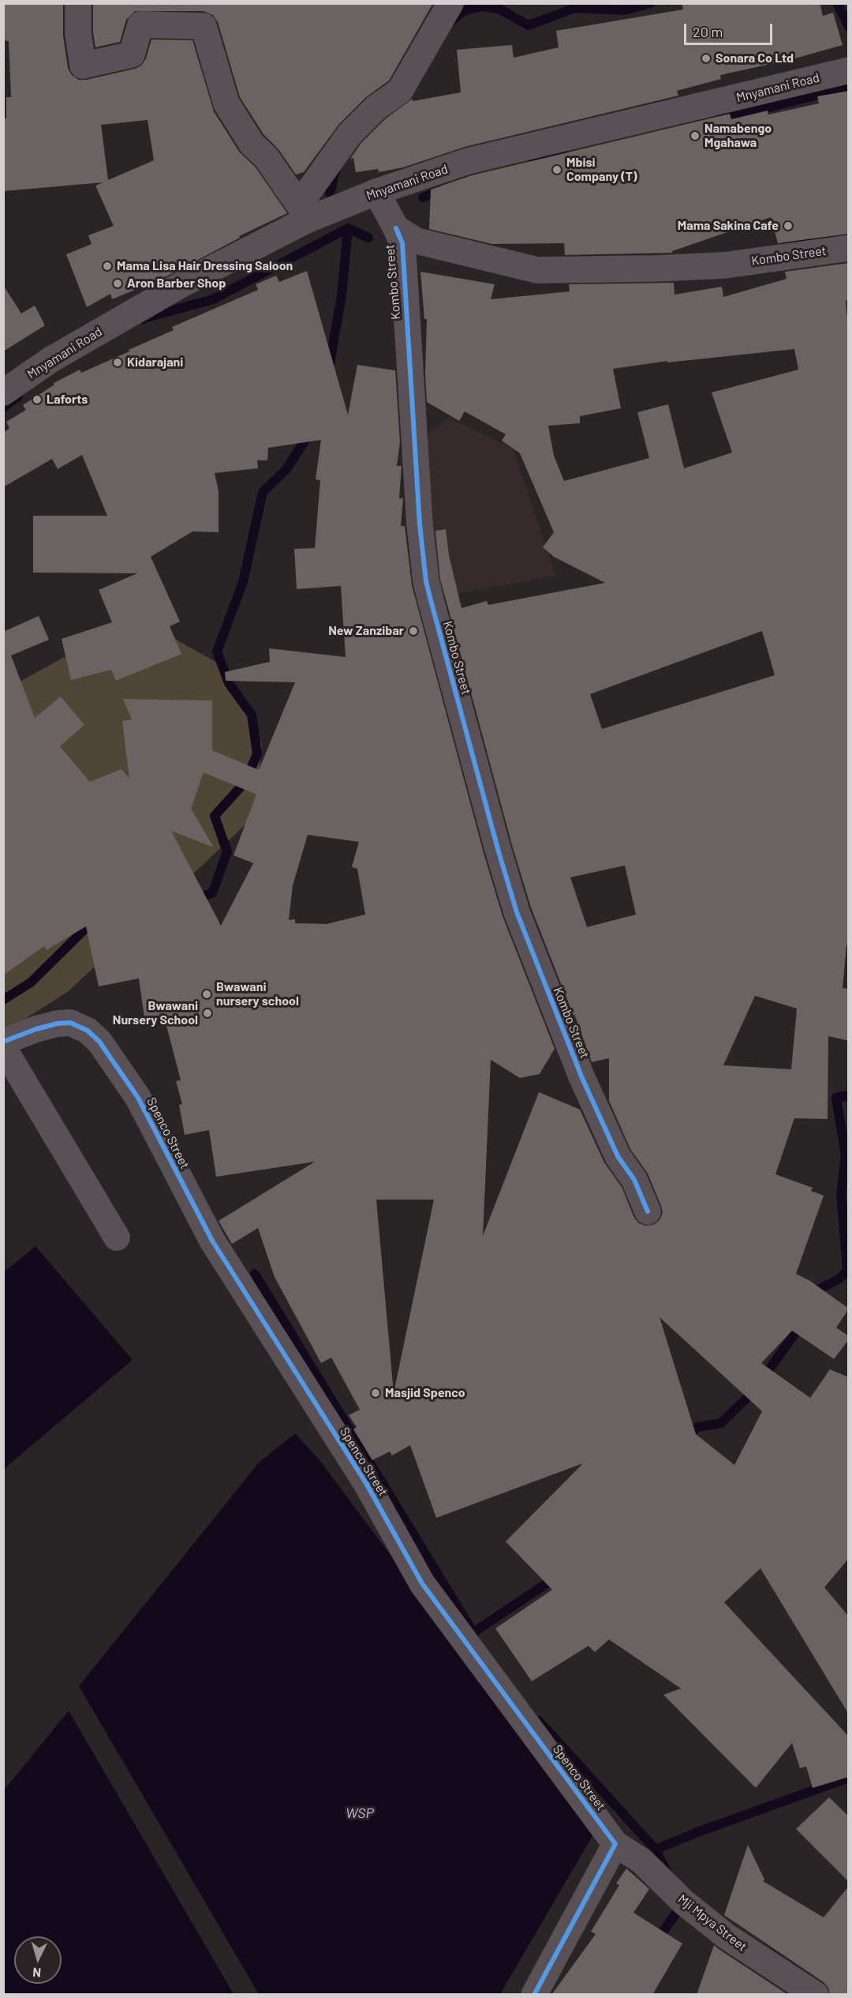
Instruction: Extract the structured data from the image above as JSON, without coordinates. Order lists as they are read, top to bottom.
{
  "streets": {
    "street": [
      "Mnyamani Road",
      "Kombo Street",
      "Spenco Street",
      "Mji Mpya Street"
    ]
  },
  "crossings": [
    ["Mnyamani Road", "Kombo Street"],
    ["Spenco Street", "Mji Mpya Street"]
  ],
  "water": ["WSP"],
  "places": [
    "Sonara Co Ltd",
    "Namabengo Mgahawa",
    "Mbisi Company (T)",
    "Mama Sakina Cafe",
    "Mama Lisa Hair Dressing Saloon",
    "Aron Barber Shop",
    "Kidarajani",
    "Laforts",
    "New Zanzibar",
    "Bwawani nursery school",
    "Bwawani Nursery School",
    "Masjid Spenco"
  ],
  "scale_bar": "20 m",
  "north": "bottom"
}
